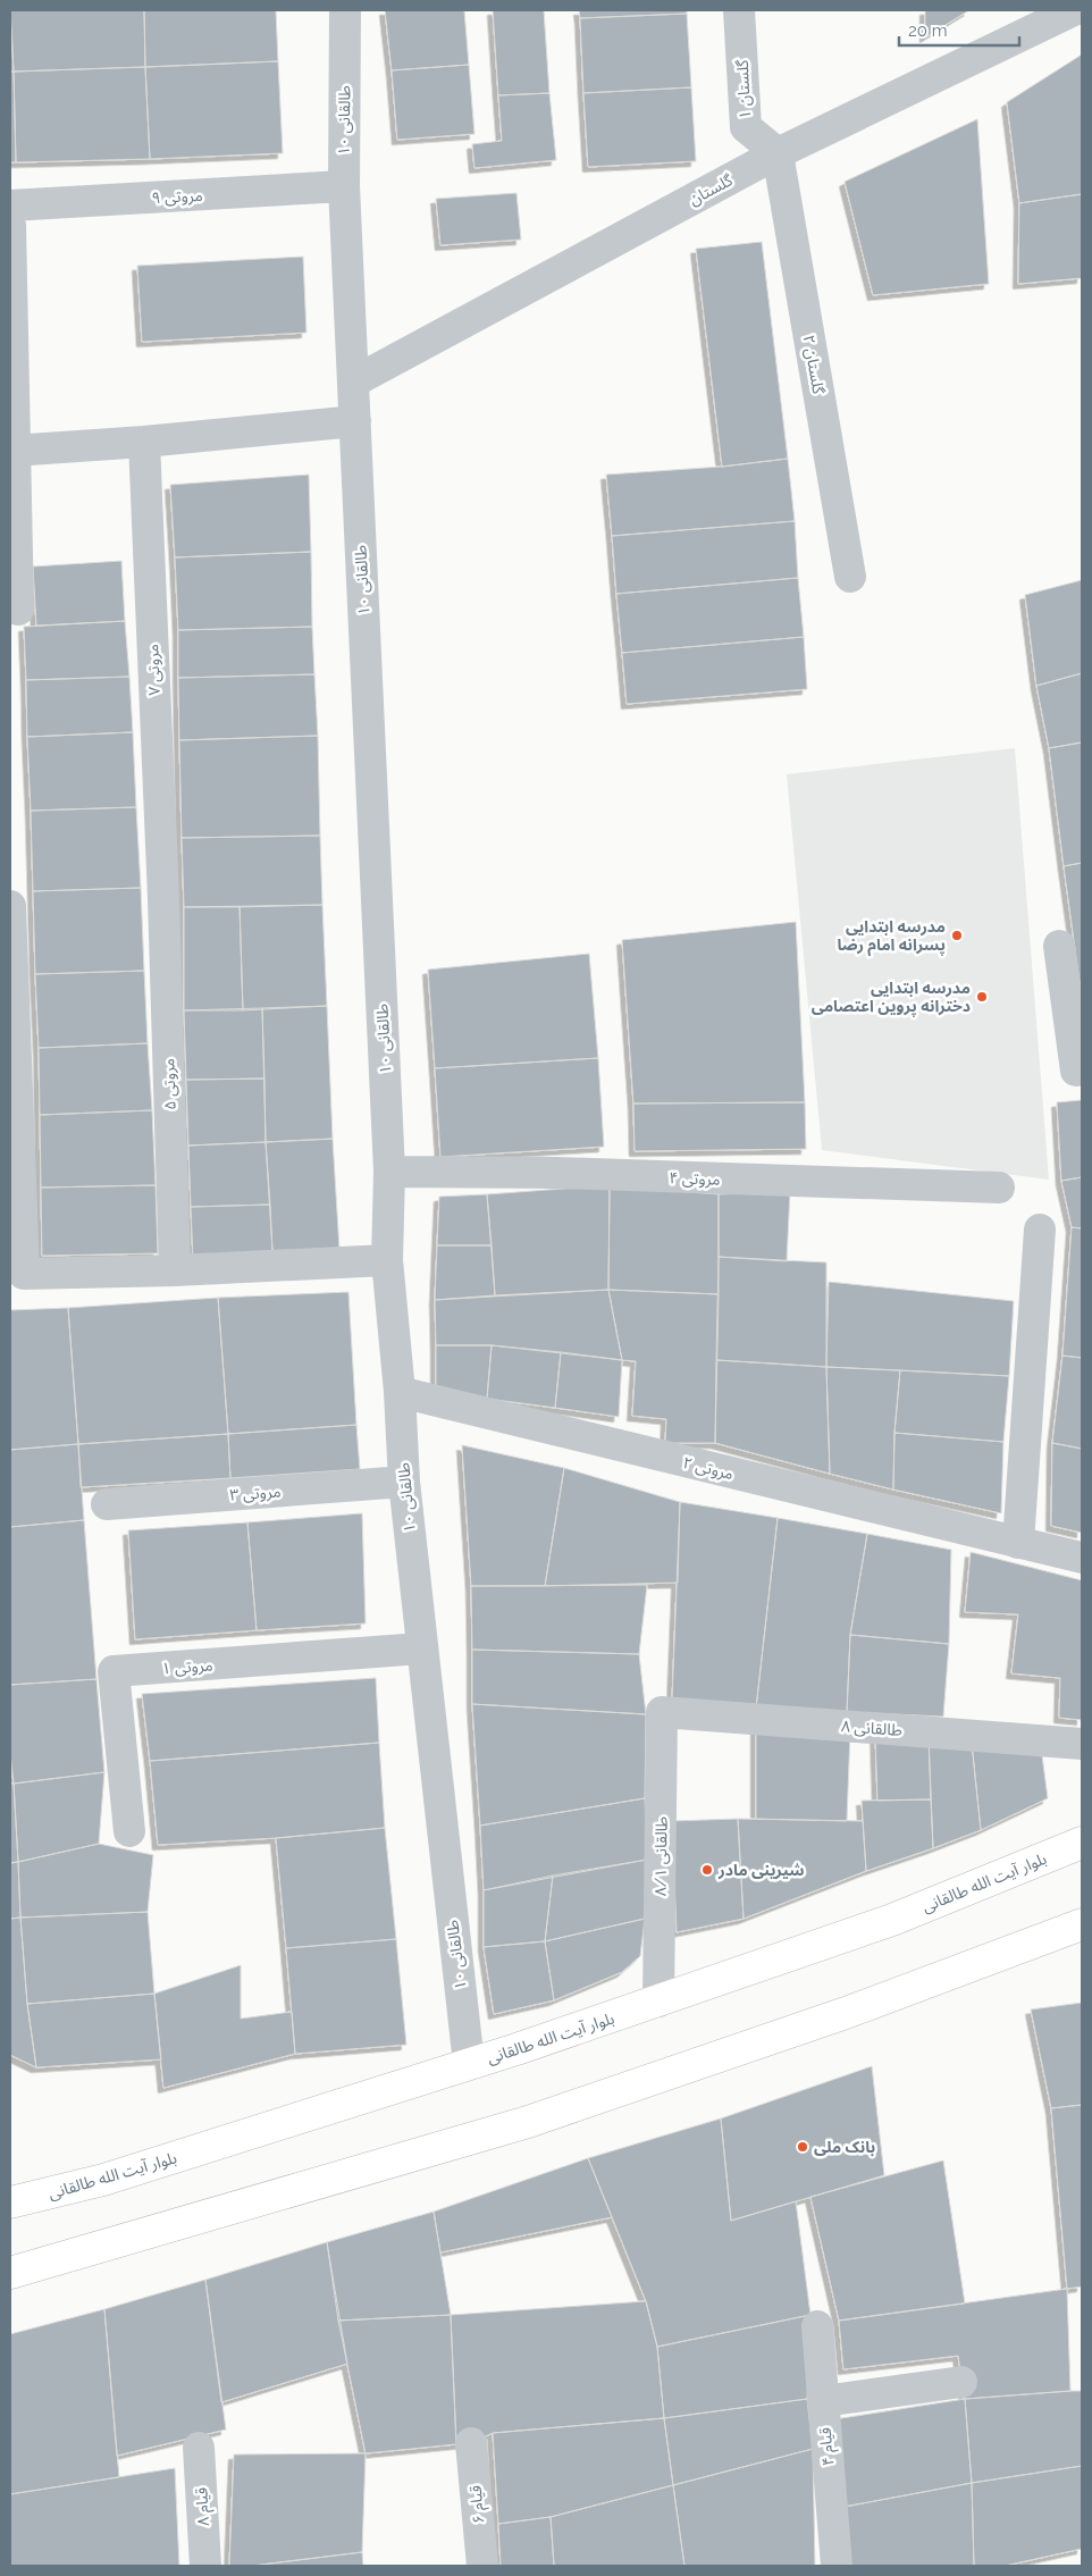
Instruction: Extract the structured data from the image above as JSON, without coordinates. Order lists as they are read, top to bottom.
{
  "streets": {
    "main road": ["بلوار آیت الله طالقانی"],
    "street": [
      "گلستان ۱",
      "طالقانی ۱۰",
      "گلستان",
      "مروتی ۹",
      "گلستان ۲",
      "مروتی ۷",
      "مروتی ۵",
      "مروتی ۴",
      "مروتی ۲",
      "مروتی ۳",
      "مروتی ۱",
      "طالقانی ۸",
      "طالقانی ۸/۱",
      "قیام ۴",
      "قیام ۶",
      "قیام ۸"
    ]
  },
  "crossings": [
    ["گلستان ۱", "گلستان"],
    ["گلستان ۱", "گلستان ۲"],
    ["طالقانی ۱۰", "گلستان"],
    ["طالقانی ۱۰", "مروتی ۹"],
    ["طالقانی ۱۰", "مروتی ۴"],
    ["طالقانی ۱۰", "مروتی ۲"],
    ["طالقانی ۱۰", "مروتی ۳"],
    ["طالقانی ۱۰", "مروتی ۱"],
    ["طالقانی ۱۰", "بلوار آیت الله طالقانی"],
    ["گلستان", "گلستان ۲"],
    ["مروتی ۷", "مروتی ۵"],
    ["طالقانی ۸", "طالقانی ۸/۱"],
    ["طالقانی ۸/۱", "بلوار آیت الله طالقانی"]
  ],
  "places": [
    "مدرسه ابتدایی پسرانه امام رضا",
    "مدرسه ابتدایی دخترانه پروین اعتصامی",
    "شیرینی مادر",
    "بانک ملی"
  ],
  "scale_bar": "20 m"
}
